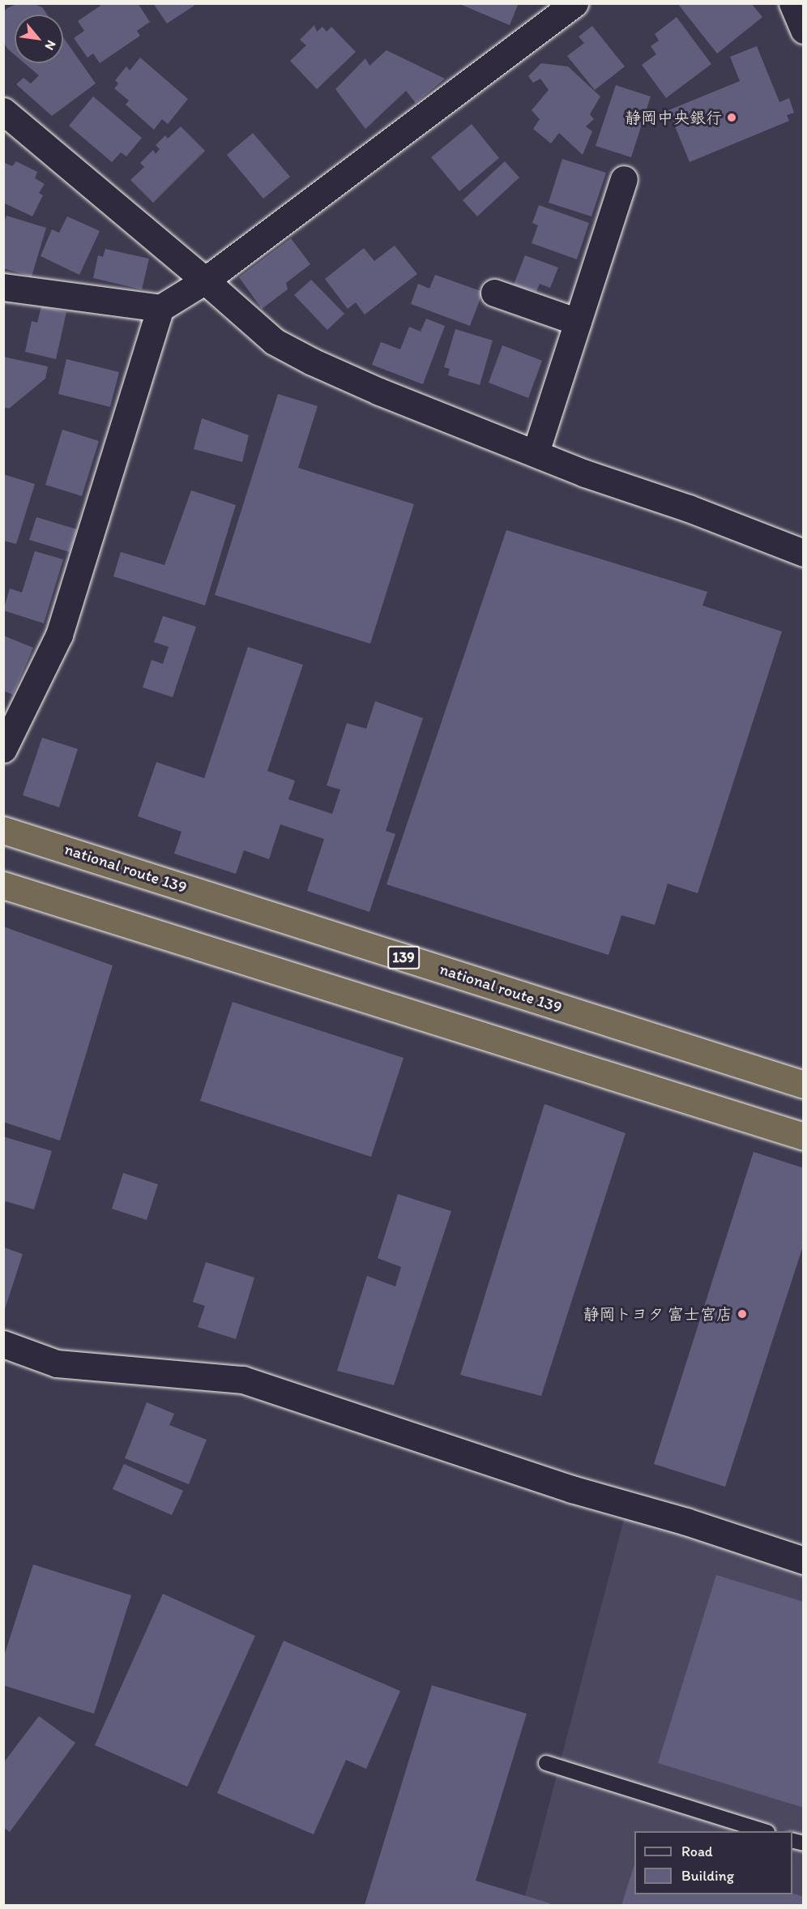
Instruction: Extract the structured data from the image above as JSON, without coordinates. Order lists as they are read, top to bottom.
{
  "streets": {
    "highway": ["national route 139", "139"]
  },
  "places": ["静岡中央銀行", "静岡トヨタ 富士宮店"],
  "legend": ["Road", "Building"],
  "north": "bottom right"
}
